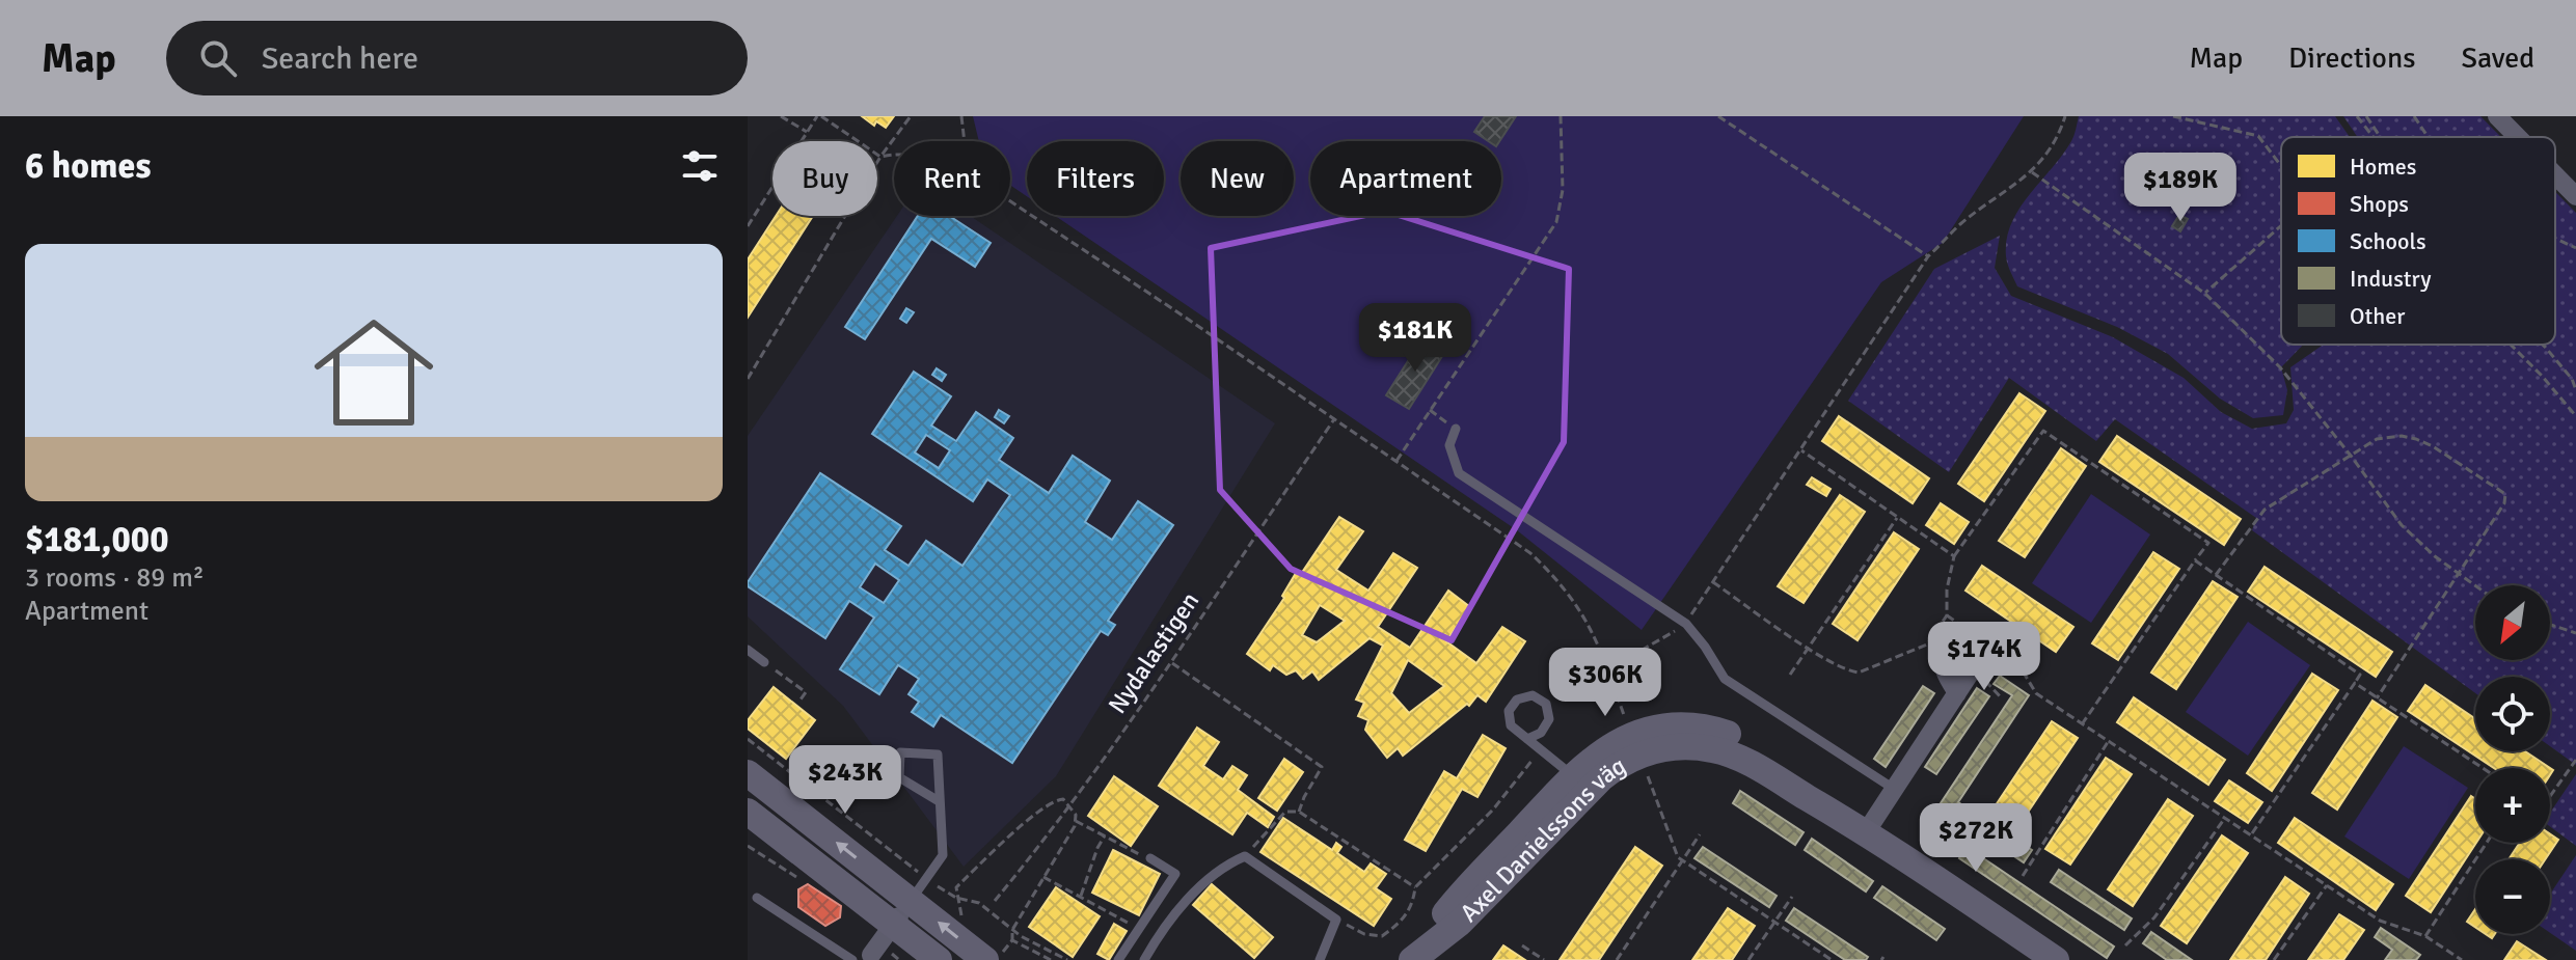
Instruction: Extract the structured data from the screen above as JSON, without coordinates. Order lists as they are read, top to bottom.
{
  "streets": {
    "street": ["Axel Danielssons väg"],
    "path": ["Nydalastigen"]
  },
  "legend": [
    "Homes",
    "Shops",
    "Schools",
    "Industry",
    "Other"
  ],
  "north": "bottom left",
  "page": {
    "header": "Map",
    "search": "Search here",
    "nav": ["Map", "Directions", "Saved"],
    "heading": "6 homes",
    "chip": [
      "Buy",
      "Rent",
      "Filters",
      "New",
      "Apartment"
    ],
    "price": [
      "$189K",
      "$181K",
      "$174K",
      "$306K",
      "$243K",
      "$272K"
    ],
    "list": [
      {
        "name": "$181,000",
        "note": "3 rooms · 89 m² · Apartment"
      }
    ],
    "map_buttons": ["+", "−"]
  }
}
